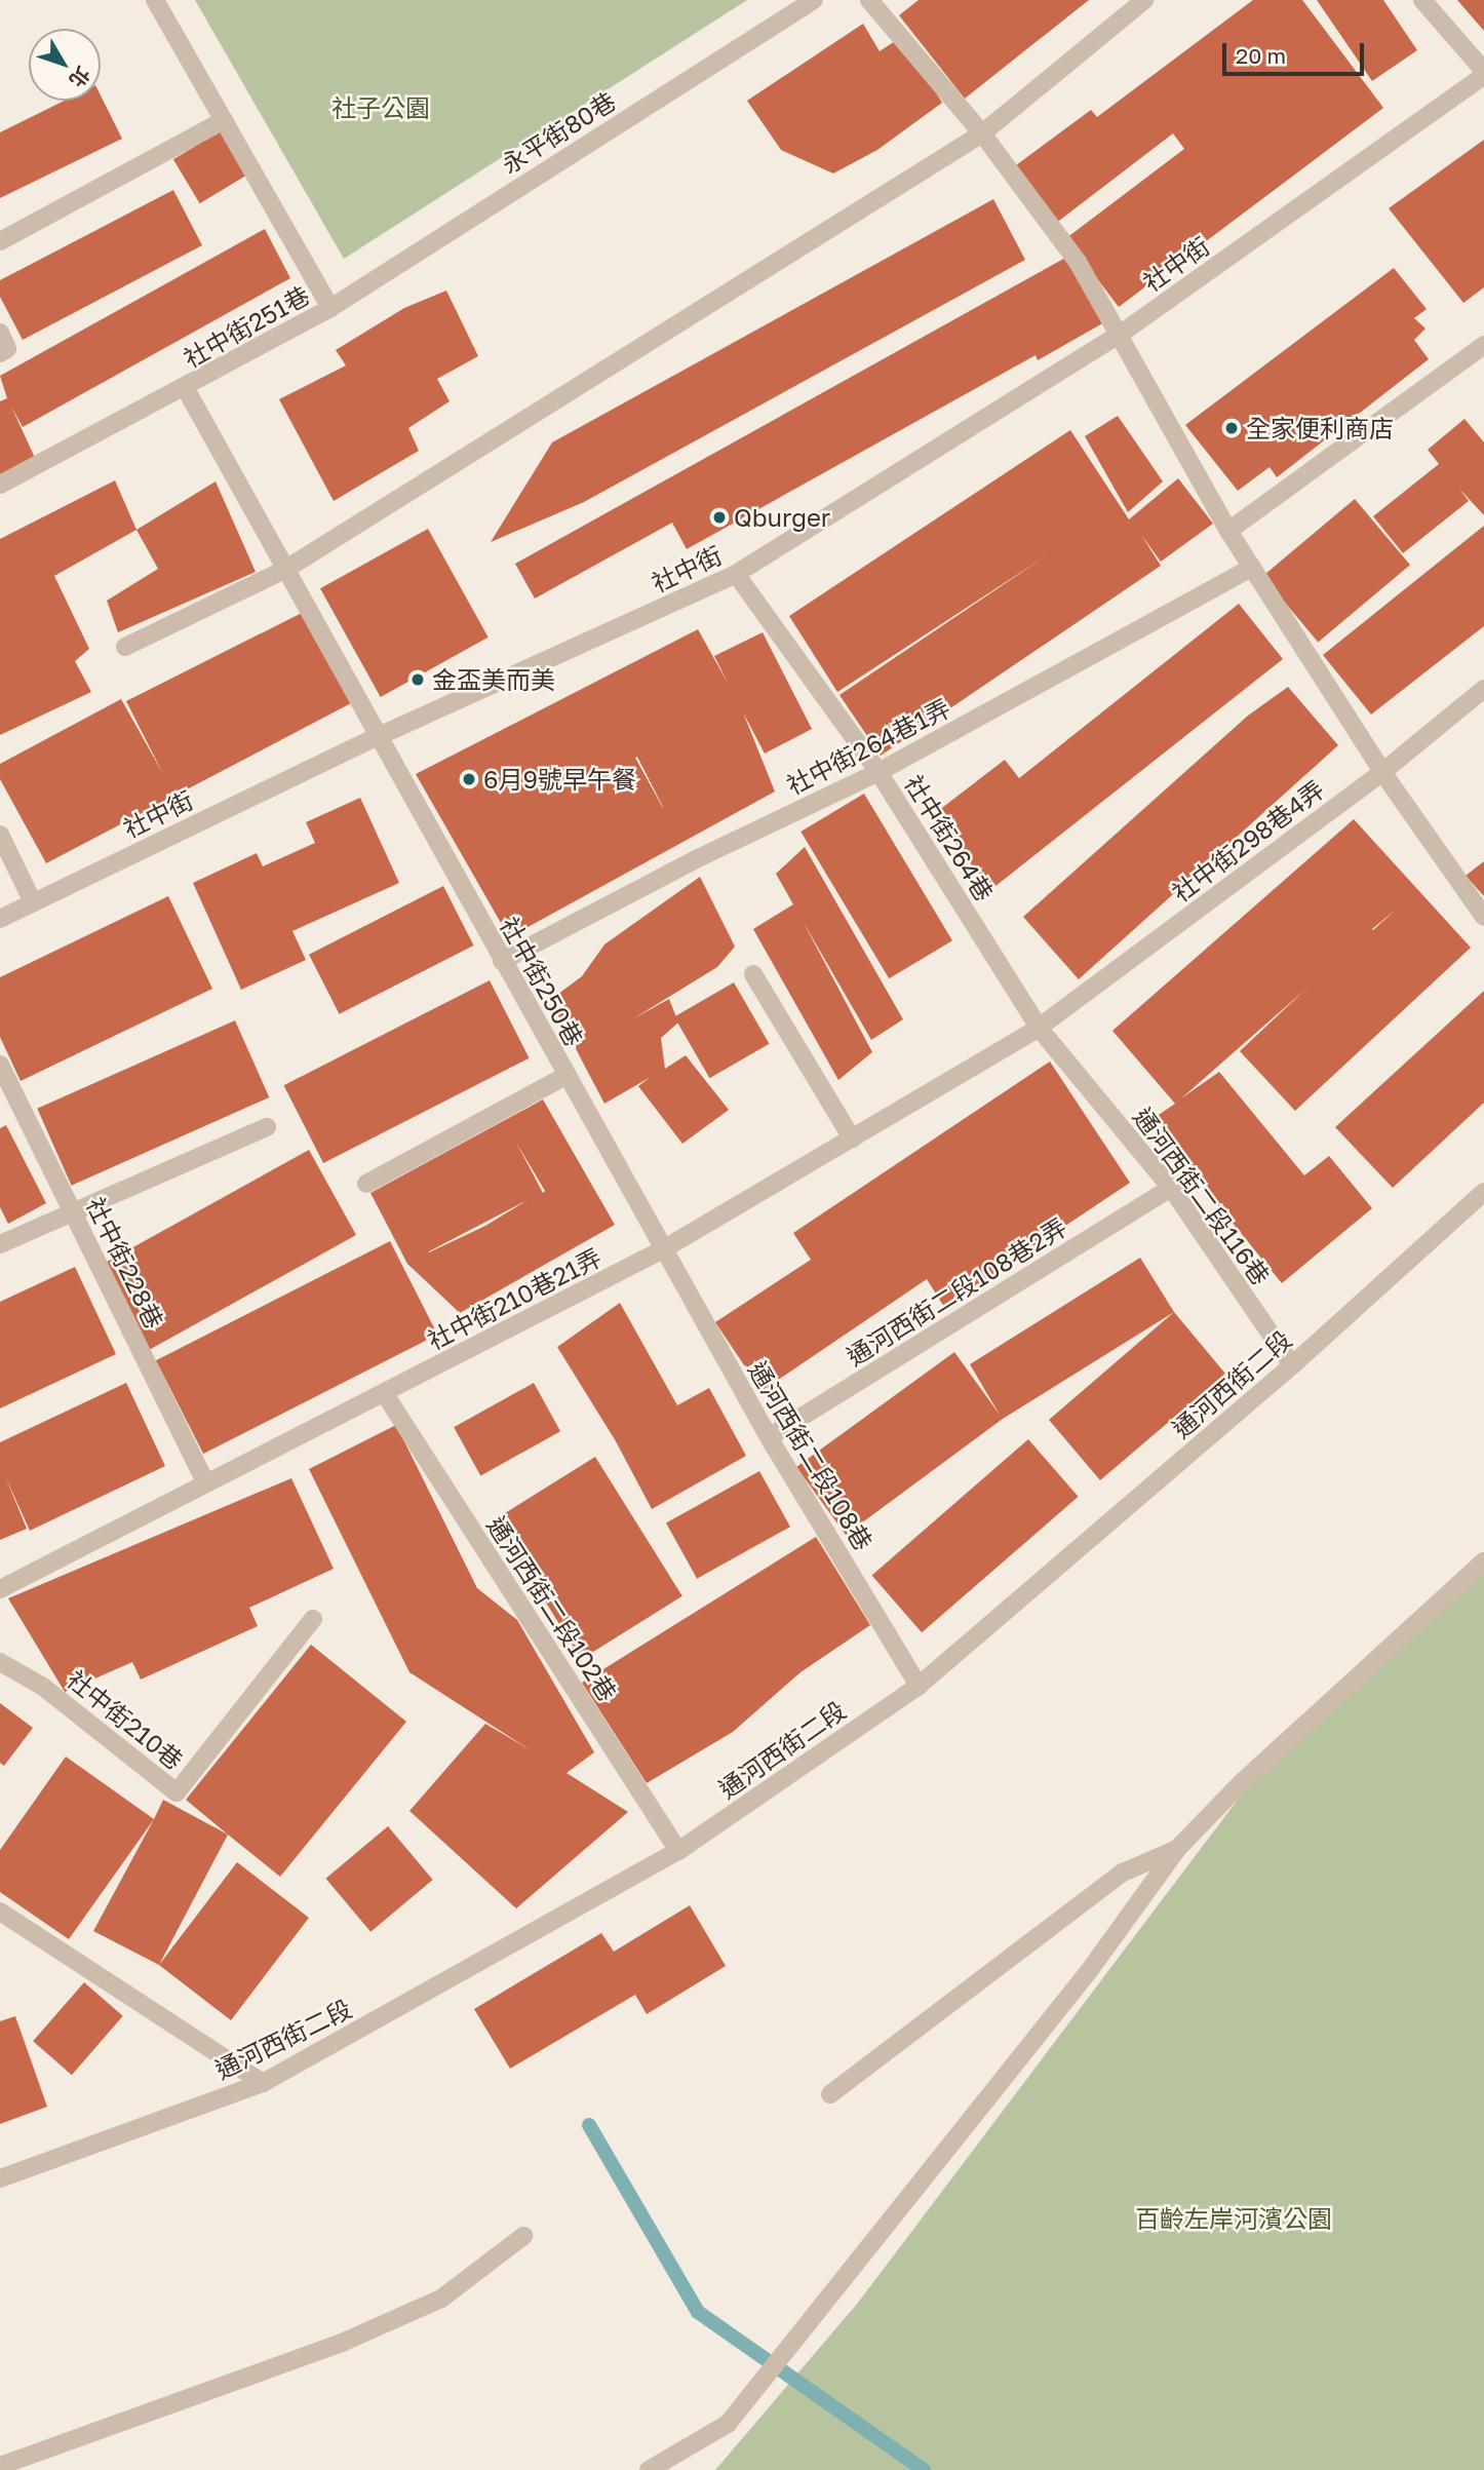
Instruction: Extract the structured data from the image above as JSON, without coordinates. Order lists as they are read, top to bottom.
{
  "streets": {
    "street": [
      "永平街80巷",
      "社中街",
      "社中街251巷",
      "社中街264巷1弄",
      "社中街264巷",
      "社中街298巷4弄",
      "社中街250巷",
      "通河西街二段116巷",
      "社中街228巷",
      "通河西街二段108巷2弄",
      "社中街210巷21弄",
      "通河西街二段",
      "通河西街二段108巷",
      "通河西街二段102巷",
      "社中街210巷"
    ]
  },
  "crossings": [
    ["永平街80巷", "社中街251巷"],
    ["社中街", "社中街251巷"],
    ["社中街", "社中街264巷"],
    ["社中街", "社中街250巷"],
    ["社中街251巷", "社中街250巷"],
    ["社中街264巷1弄", "社中街264巷"],
    ["社中街264巷1弄", "社中街250巷"],
    ["社中街264巷", "社中街298巷4弄"],
    ["社中街264巷", "通河西街二段116巷"],
    ["社中街264巷", "社中街210巷21弄"],
    ["社中街298巷4弄", "通河西街二段116巷"],
    ["社中街298巷4弄", "社中街210巷21弄"],
    ["社中街250巷", "社中街210巷21弄"],
    ["社中街250巷", "通河西街二段108巷"],
    ["通河西街二段116巷", "通河西街二段108巷2弄"],
    ["通河西街二段116巷", "社中街210巷21弄"],
    ["通河西街二段116巷", "通河西街二段"],
    ["社中街228巷", "社中街210巷21弄"],
    ["通河西街二段108巷2弄", "通河西街二段108巷"],
    ["社中街210巷21弄", "通河西街二段108巷"],
    ["社中街210巷21弄", "通河西街二段102巷"],
    ["通河西街二段", "通河西街二段108巷"],
    ["通河西街二段", "通河西街二段102巷"]
  ],
  "parks": ["社子公園", "百齡左岸河濱公園"],
  "places": [
    "全家便利商店",
    "Qburger",
    "金盃美而美",
    "6月9號早午餐"
  ],
  "scale_bar": "20 m",
  "north": "bottom right"
}
